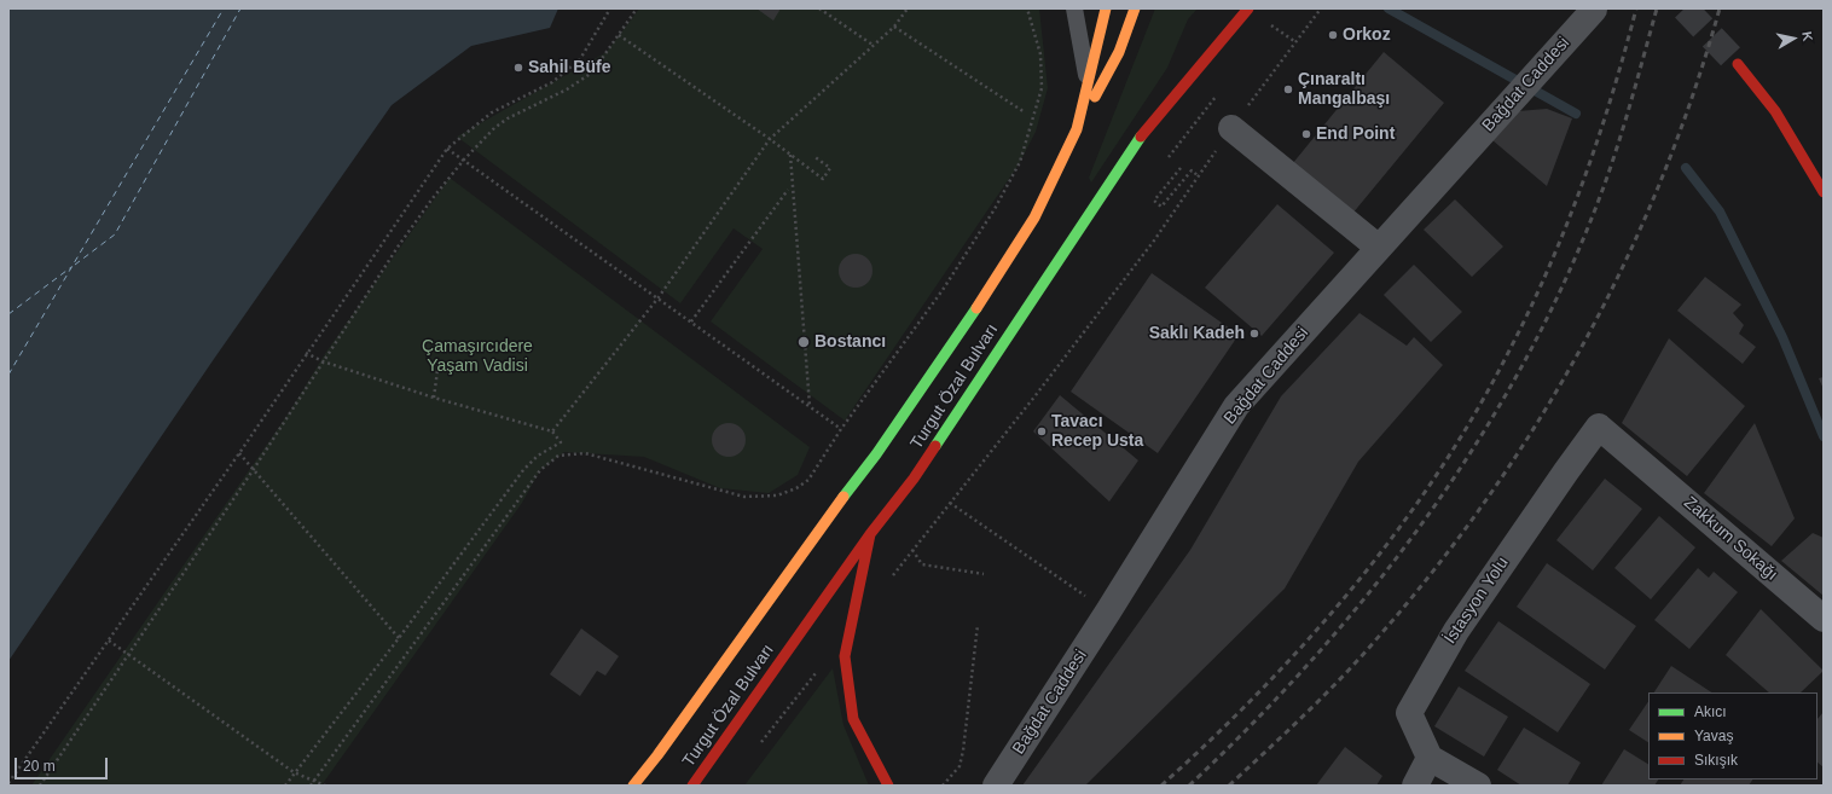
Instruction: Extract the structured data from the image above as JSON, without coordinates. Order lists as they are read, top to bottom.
{
  "streets": {
    "main road": ["Turgut Özal Bulvarı"],
    "street": ["Bağdat Caddesi", "Zakkum Sokağı", "İstasyon Yolu"]
  },
  "crossings": [
    ["Zakkum Sokağı", "İstasyon Yolu"]
  ],
  "parks": ["Çamaşırcıdere Yaşam Vadisi"],
  "places": [
    "Orkoz",
    "Sahil Büfe",
    "Çınaraltı Mangalbaşı",
    "End Point",
    "Saklı Kadeh",
    "Bostancı",
    "Tavacı Recep Usta"
  ],
  "legend": ["Akıcı", "Yavaş", "Sıkışık"],
  "scale_bar": "20 m",
  "north": "right"
}
